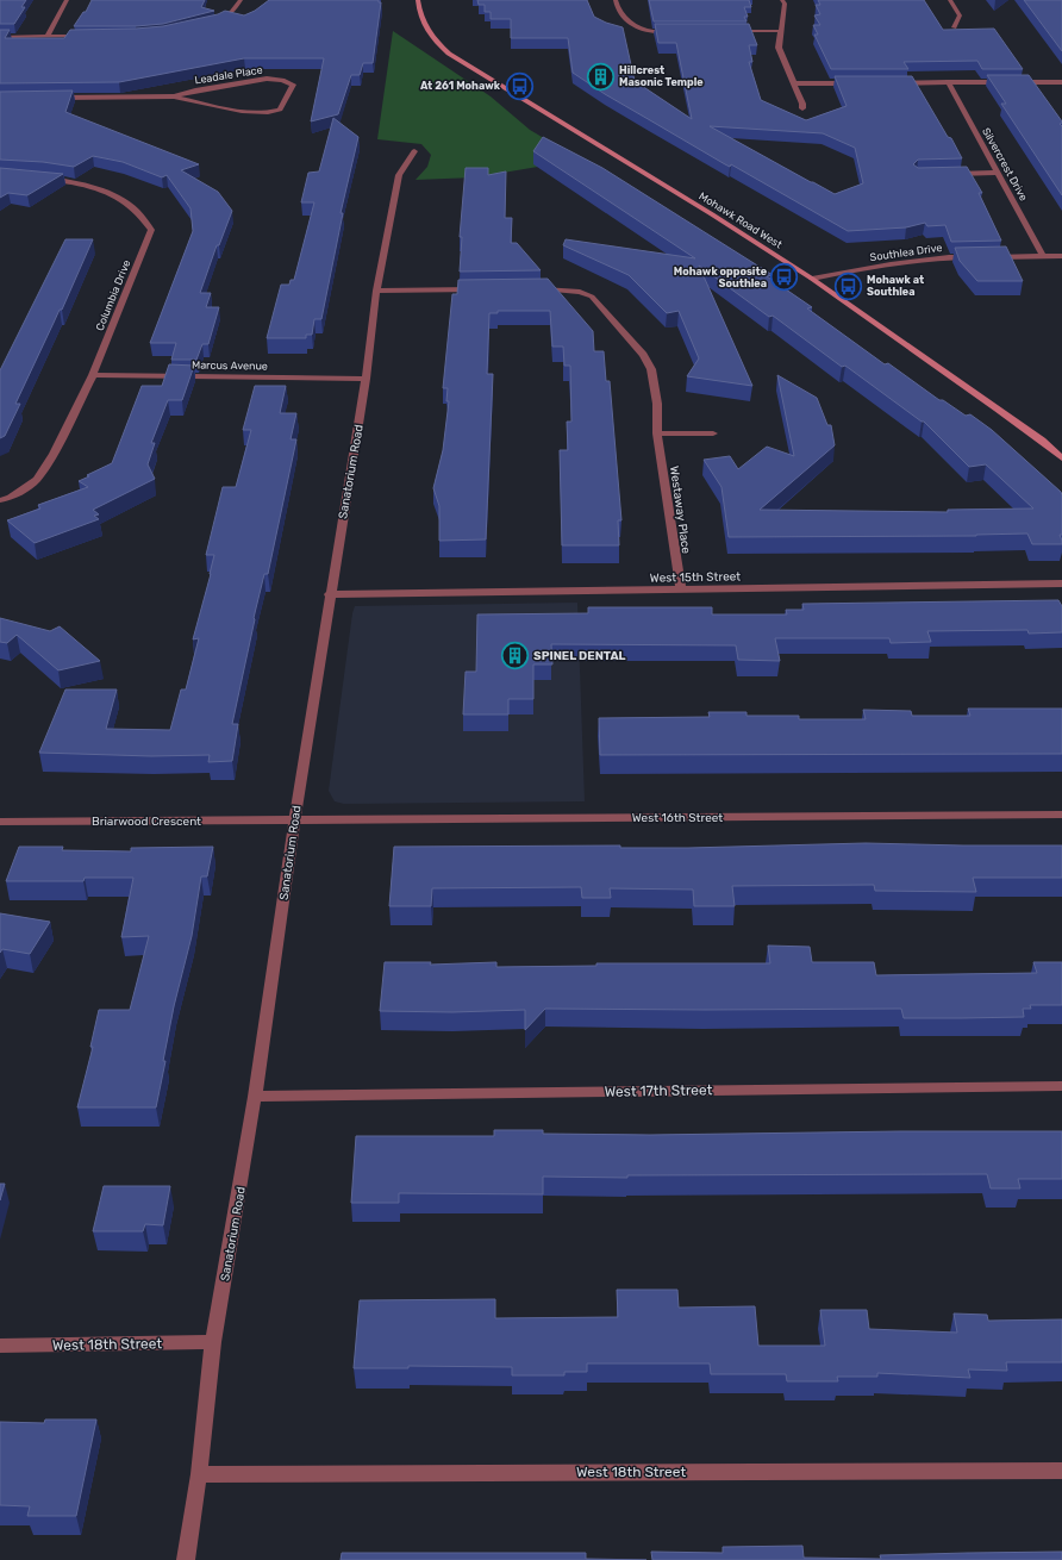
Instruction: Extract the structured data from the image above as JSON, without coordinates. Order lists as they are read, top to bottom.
{
  "streets": {
    "main road": ["Mohawk Road West"],
    "street": [
      "Leadale Place",
      "Silvercrest Drive",
      "Southlea Drive",
      "Columbia Drive",
      "Marcus Avenue",
      "Sanatorium Road",
      "Westaway Place",
      "West 15th Street",
      "West 16th Street",
      "Briarwood Crescent",
      "West 17th Street",
      "West 18th Street"
    ]
  },
  "crossings": [
    ["Silvercrest Drive", "Southlea Drive"],
    ["Mohawk Road West", "Southlea Drive"],
    ["Columbia Drive", "Marcus Avenue"],
    ["Marcus Avenue", "Sanatorium Road"],
    ["Sanatorium Road", "West 15th Street"],
    ["Sanatorium Road", "West 16th Street"],
    ["Sanatorium Road", "Briarwood Crescent"],
    ["Sanatorium Road", "West 17th Street"],
    ["Sanatorium Road", "West 18th Street"],
    ["Westaway Place", "West 15th Street"],
    ["West 16th Street", "Briarwood Crescent"]
  ],
  "places": {
    "building": ["Hillcrest Masonic Temple", "SPINEL DENTAL"],
    "bus stop": ["At 261 Mohawk", "Mohawk opposite Southlea", "Mohawk at Southlea"]
  }
}
